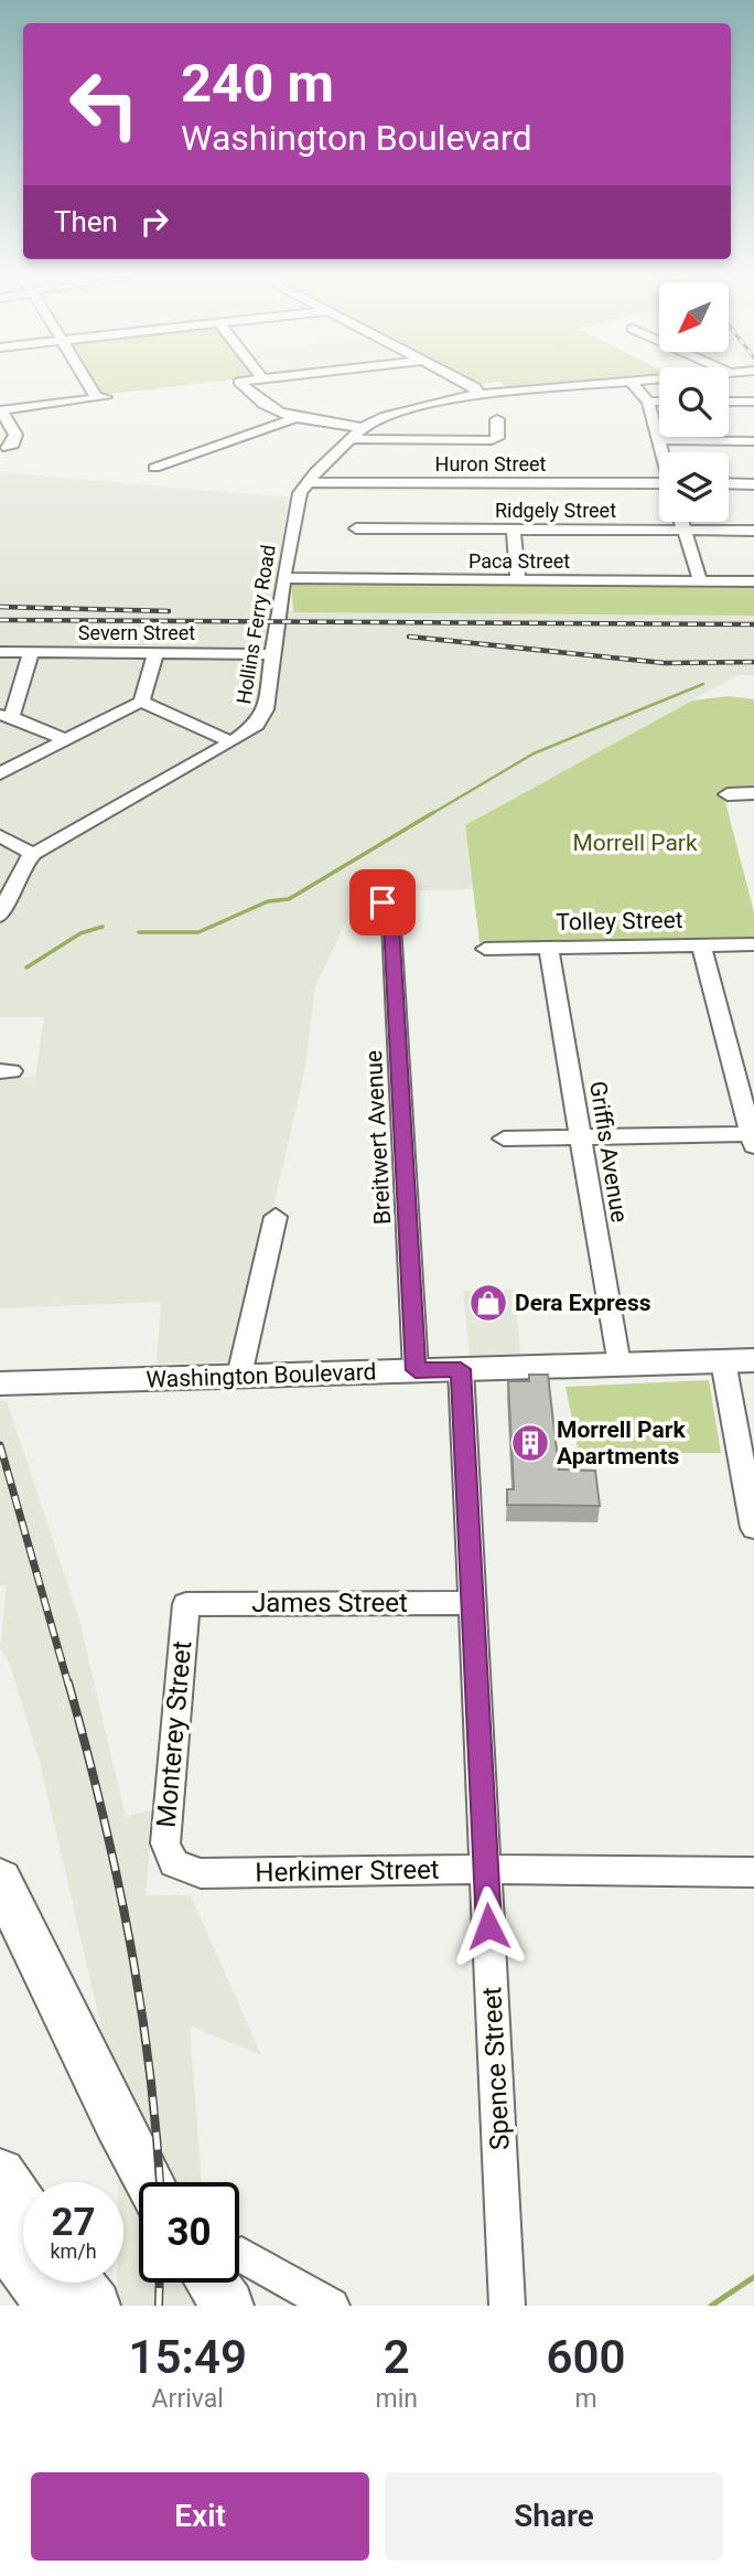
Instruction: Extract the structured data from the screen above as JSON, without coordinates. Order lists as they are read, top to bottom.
{
  "streets": {
    "main road": ["Washington Boulevard"],
    "street": [
      "Huron Street",
      "Ridgely Street",
      "Paca Street",
      "Hollins Ferry Road",
      "Severn Street",
      "Tolley Street",
      "Breitwert Avenue",
      "Griffis Avenue",
      "James Street",
      "Monterey Street",
      "Herkimer Street",
      "Spence Street"
    ]
  },
  "crossings": [
    ["Huron Street", "Hollins Ferry Road"],
    ["Paca Street", "Hollins Ferry Road"],
    ["Hollins Ferry Road", "Severn Street"],
    ["Tolley Street", "Griffis Avenue"],
    ["Breitwert Avenue", "Washington Boulevard"],
    ["Griffis Avenue", "Washington Boulevard"],
    ["Washington Boulevard", "Spence Street"],
    ["James Street", "Monterey Street"],
    ["James Street", "Spence Street"],
    ["Monterey Street", "Herkimer Street"],
    ["Herkimer Street", "Spence Street"]
  ],
  "parks": ["Morrell Park"],
  "places": {
    "shop": ["Dera Express"],
    "building": ["Morrell Park Apartments"]
  },
  "north": "bottom left",
  "page": {
    "turn": ["240 m", "Washington Boulevard"],
    "then": "Then",
    "speed": "27 km/h",
    "limit": "30",
    "eta": [
      "15:49",
      "Arrival",
      "2",
      "min",
      "600",
      "m"
    ],
    "buttons": ["Exit", "Share"]
  }
}
